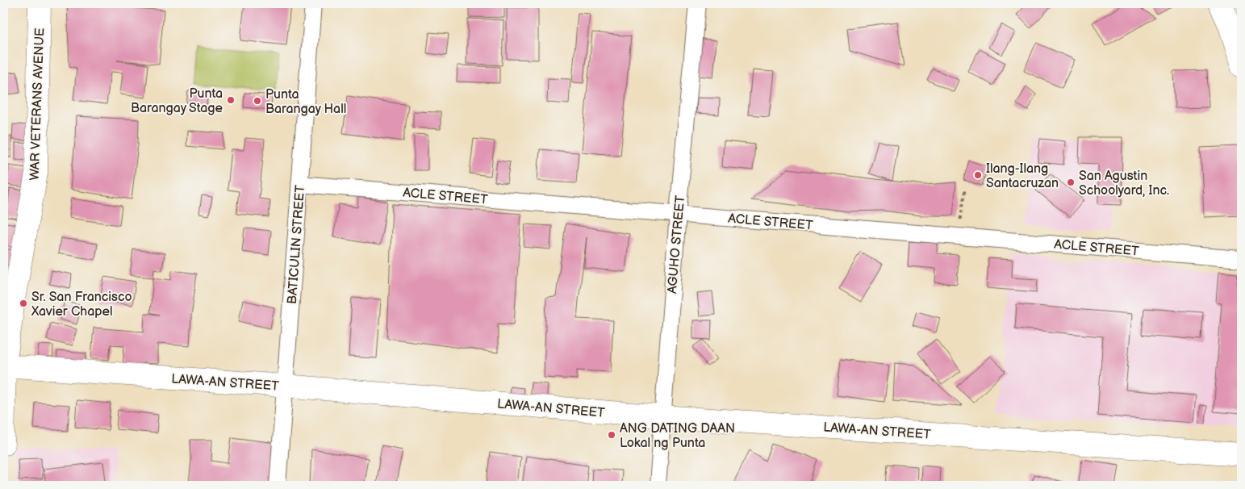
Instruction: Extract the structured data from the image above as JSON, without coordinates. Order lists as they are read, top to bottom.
{
  "streets": {
    "street": [
      "WAR VETERANS AVENUE",
      "ACLE STREET",
      "BATICULIN STREET",
      "AGUHO STREET",
      "LAWA-AN STREET"
    ]
  },
  "crossings": [
    ["WAR VETERANS AVENUE", "LAWA-AN STREET"],
    ["ACLE STREET", "BATICULIN STREET"],
    ["ACLE STREET", "AGUHO STREET"],
    ["BATICULIN STREET", "LAWA-AN STREET"],
    ["AGUHO STREET", "LAWA-AN STREET"]
  ],
  "places": [
    "Punta Barangay Stage",
    "Punta Barangay Hall",
    "Ilang-Ilang Santacruzan",
    "San Agustin Schoolyard, Inc.",
    "Sr. San Francisco Xavier Chapel",
    "ANG DATING DAAN Lokal ng Punta"
  ]
}
